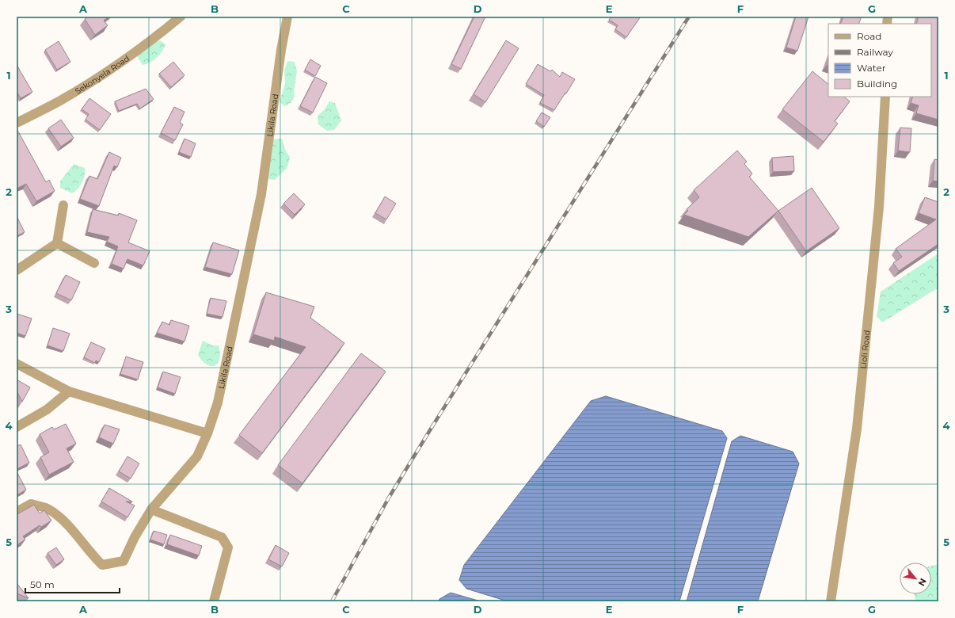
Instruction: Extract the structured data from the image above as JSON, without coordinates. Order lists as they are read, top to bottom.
{
  "streets": {
    "street": ["Sekonyela Road", "Likila Road", "Lioli Road"]
  },
  "legend": [
    "Road",
    "Railway",
    "Water",
    "Building"
  ],
  "scale_bar": "50 m",
  "north": "bottom right",
  "grid": {
    "columns": [
      "A",
      "B",
      "C",
      "D",
      "E",
      "F",
      "G"
    ],
    "rows": [
      "1",
      "2",
      "3",
      "4",
      "5"
    ]
  }
}
